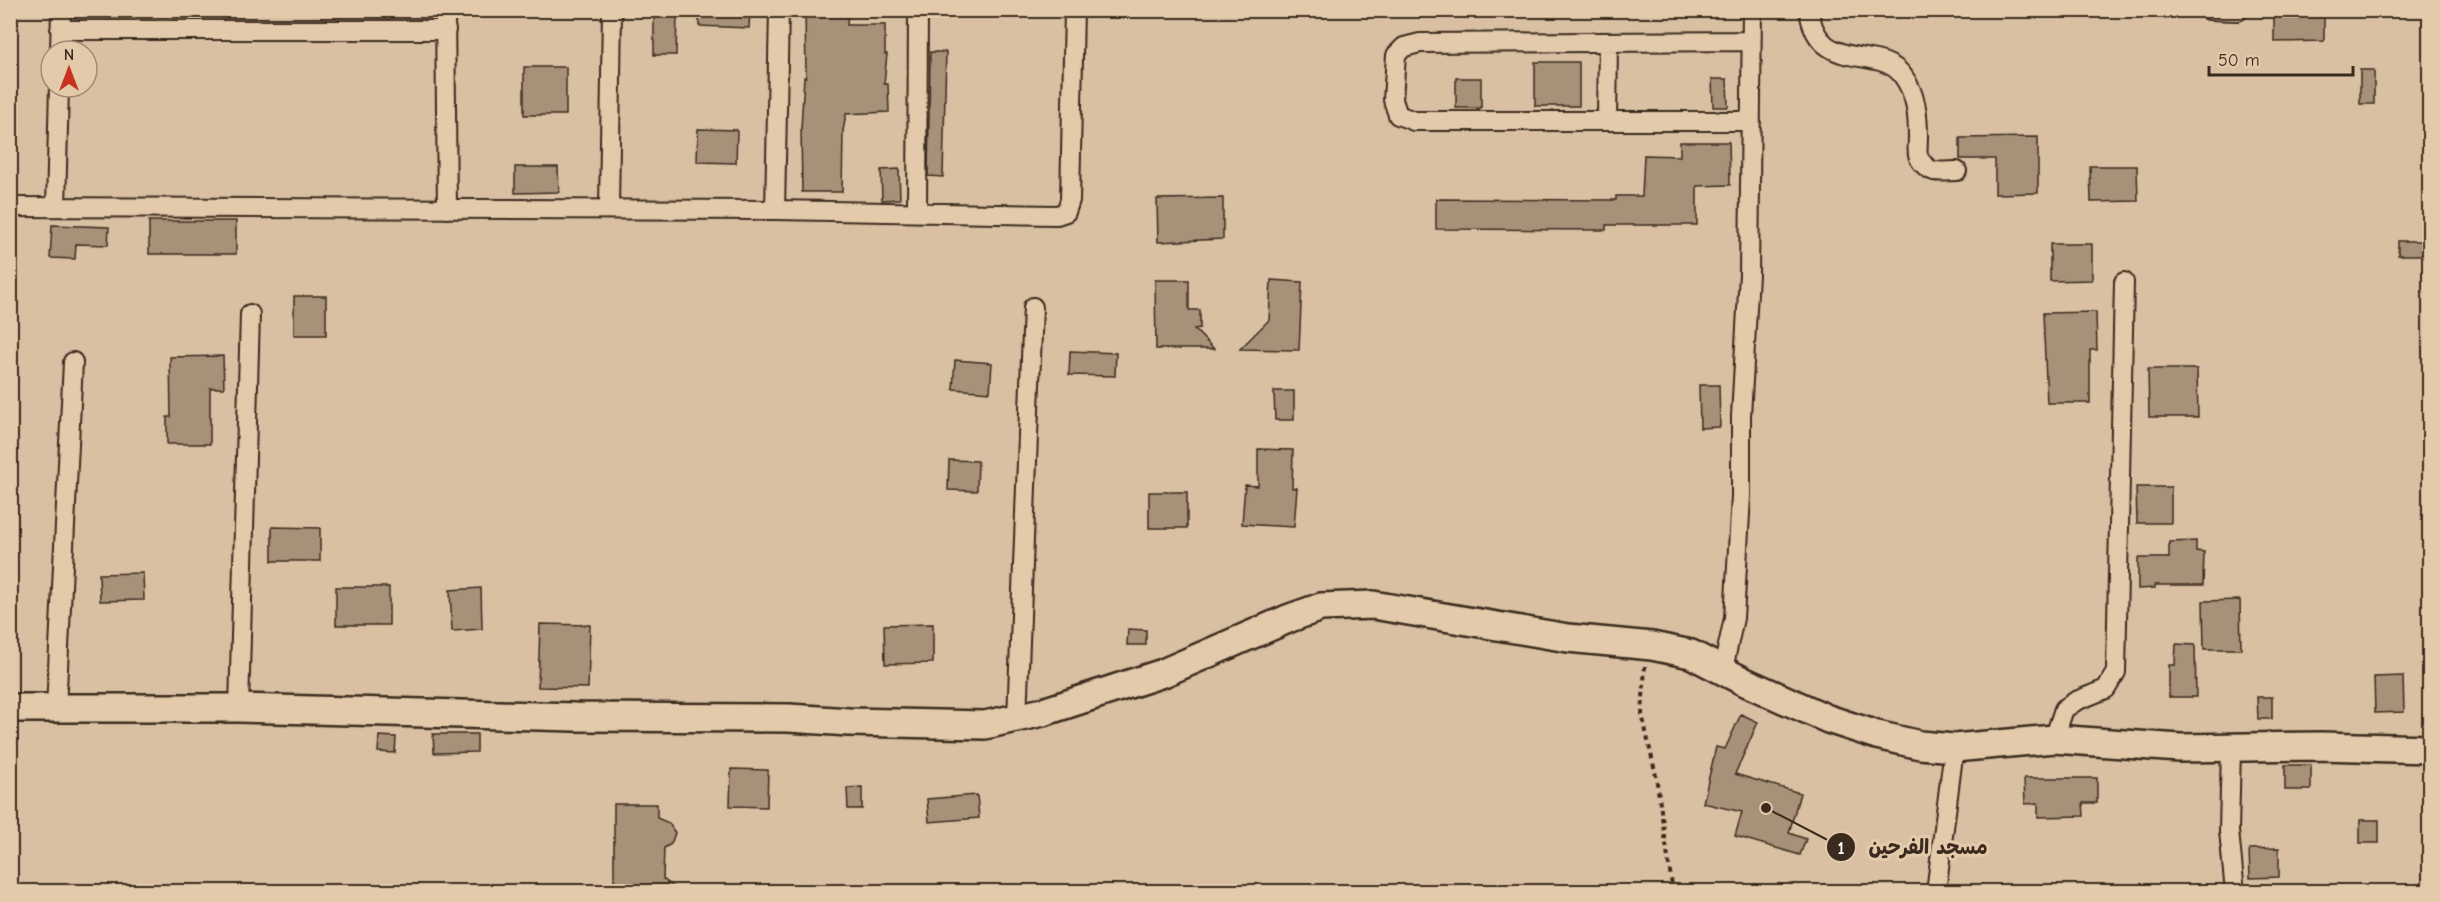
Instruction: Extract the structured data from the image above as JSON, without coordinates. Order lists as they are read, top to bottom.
{
  "places": ["مسجد الفرحين"],
  "scale_bar": "50 m",
  "north": "top"
}
